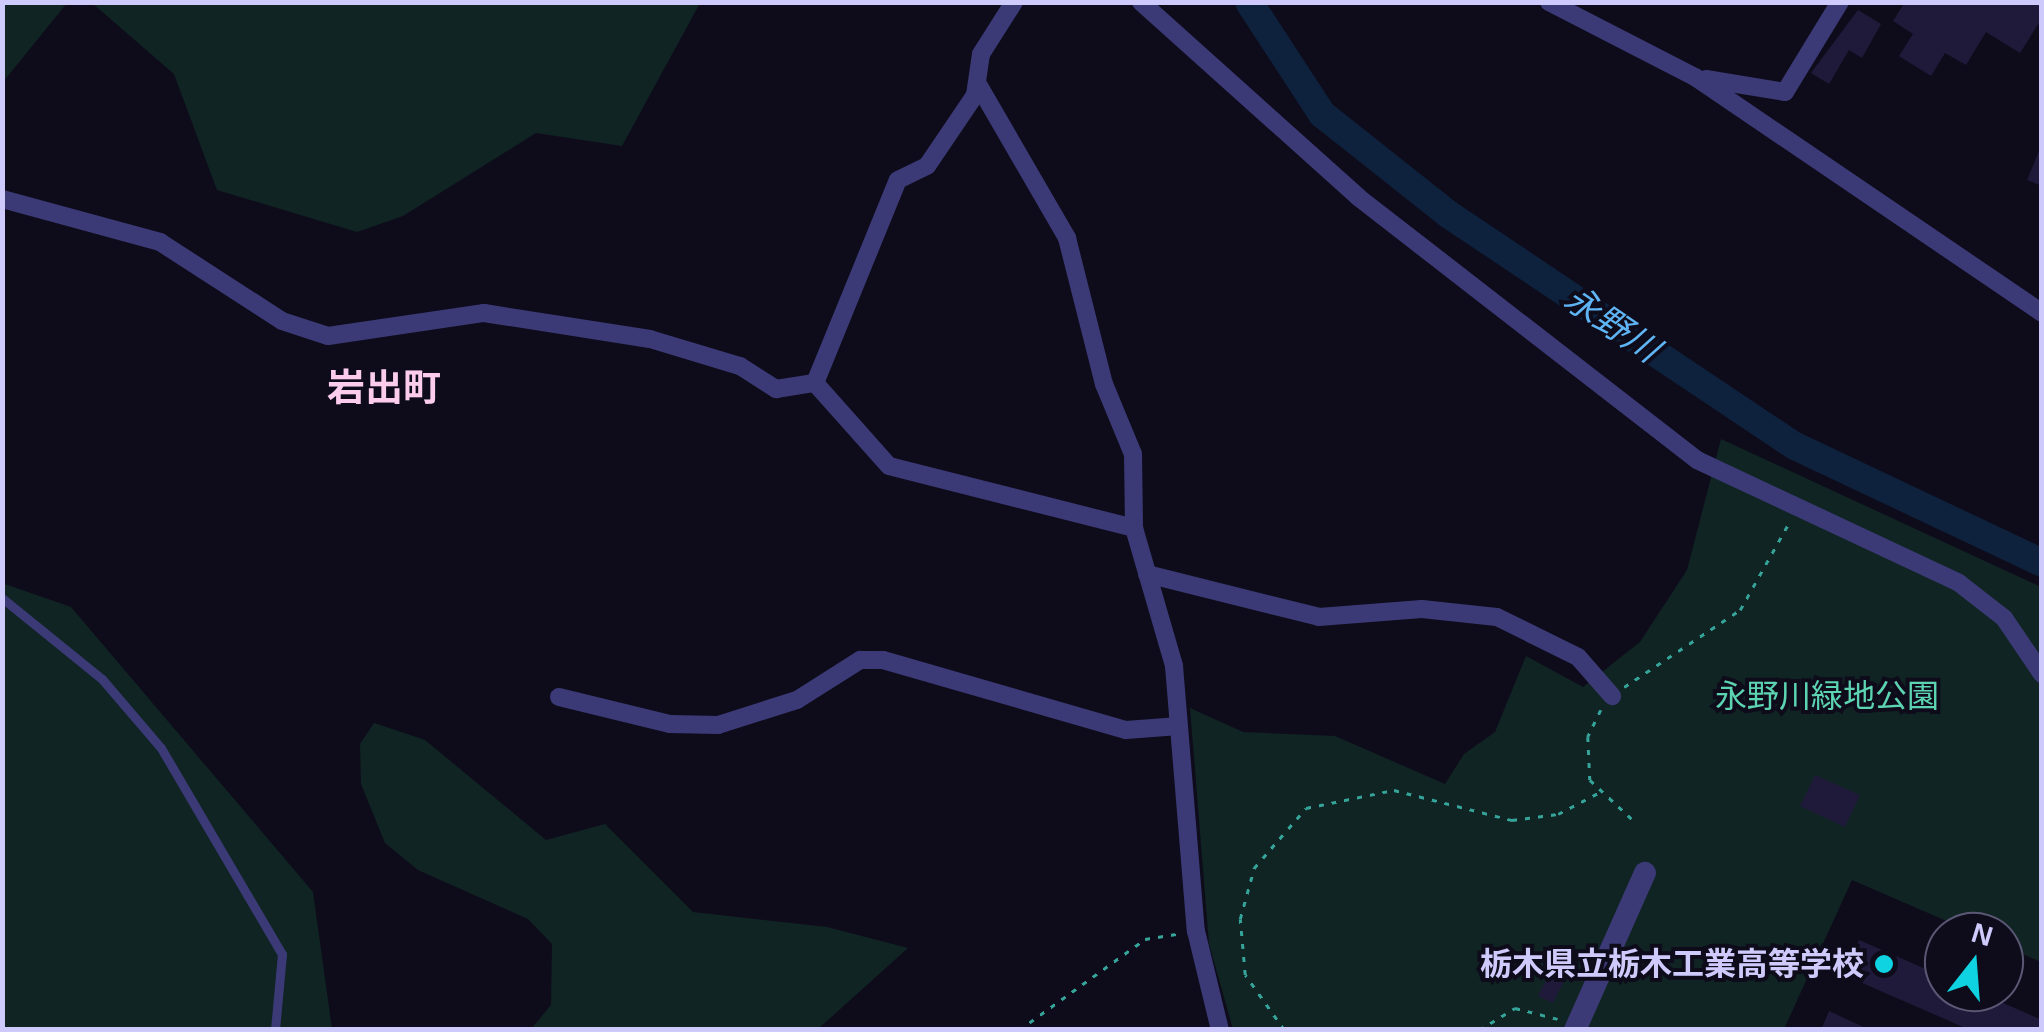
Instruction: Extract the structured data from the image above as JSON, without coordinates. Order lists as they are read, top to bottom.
{
  "districts": ["岩出町"],
  "water": ["永野川"],
  "parks": ["永野川緑地公園"],
  "places": ["栃木県立栃木工業高等学校"],
  "north": "top"
}
